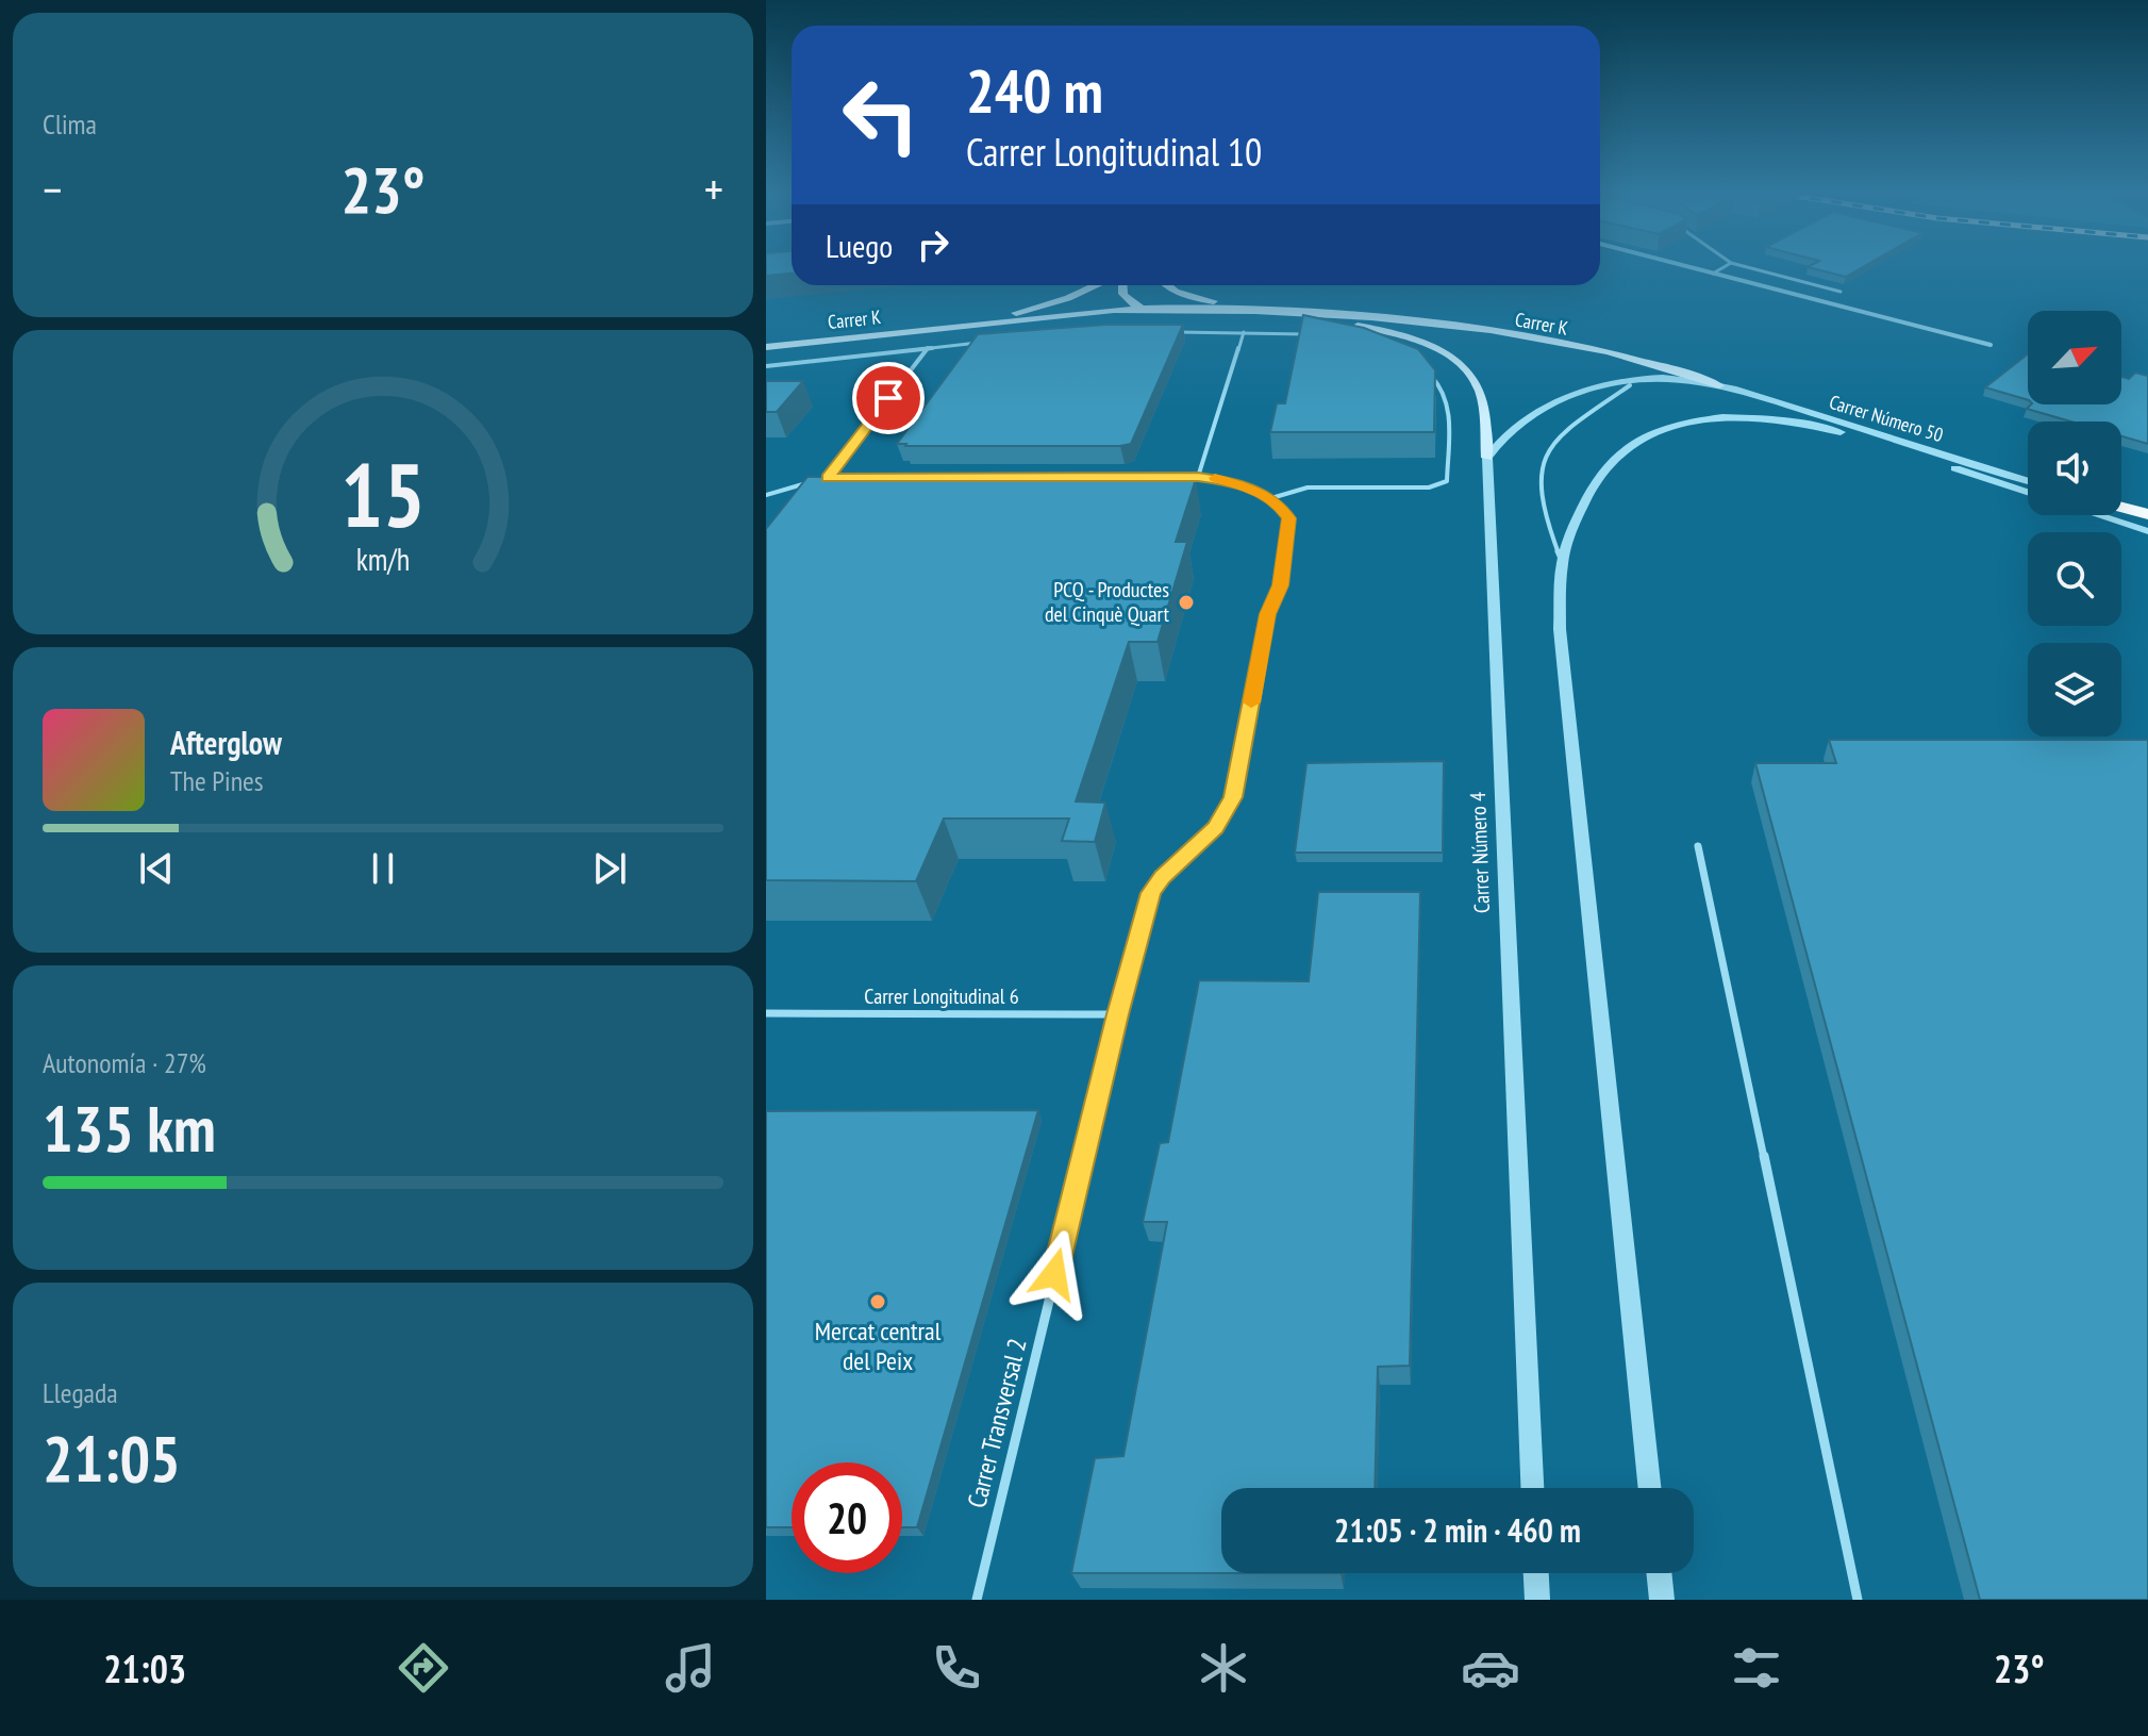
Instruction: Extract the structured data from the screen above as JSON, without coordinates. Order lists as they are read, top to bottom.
{
  "streets": {
    "main road": ["Carrer K"],
    "street": ["Carrer Número 50", "Carrer Número 4"],
    "lane": ["Carrer Longitudinal 6", "Carrer Transversal 2"]
  },
  "crossings": [
    ["Carrer K", "Carrer Número 50"],
    ["Carrer K", "Carrer Número 4"],
    ["Carrer Longitudinal 6", "Carrer Transversal 2"]
  ],
  "places": ["PCQ - Productes del Cinquè Quart", "Mercat central del Peix"],
  "north": "top right",
  "page": {
    "tile": [
      "Clima",
      ["Autonomía · 27%", "135 km"],
      ["Llegada", "21:05"]
    ],
    "turn": ["240 m", "Carrer Longitudinal 10"],
    "heat": ["−", "23°", "+"],
    "then": "Luego",
    "song": ["Afterglow", "The Pines"],
    "limit": "20",
    "trip": "21:05 · 2 min · 460 m",
    "tabs": ["21:03", "23°"],
    "gauge": ["15", "km/h"]
  }
}
